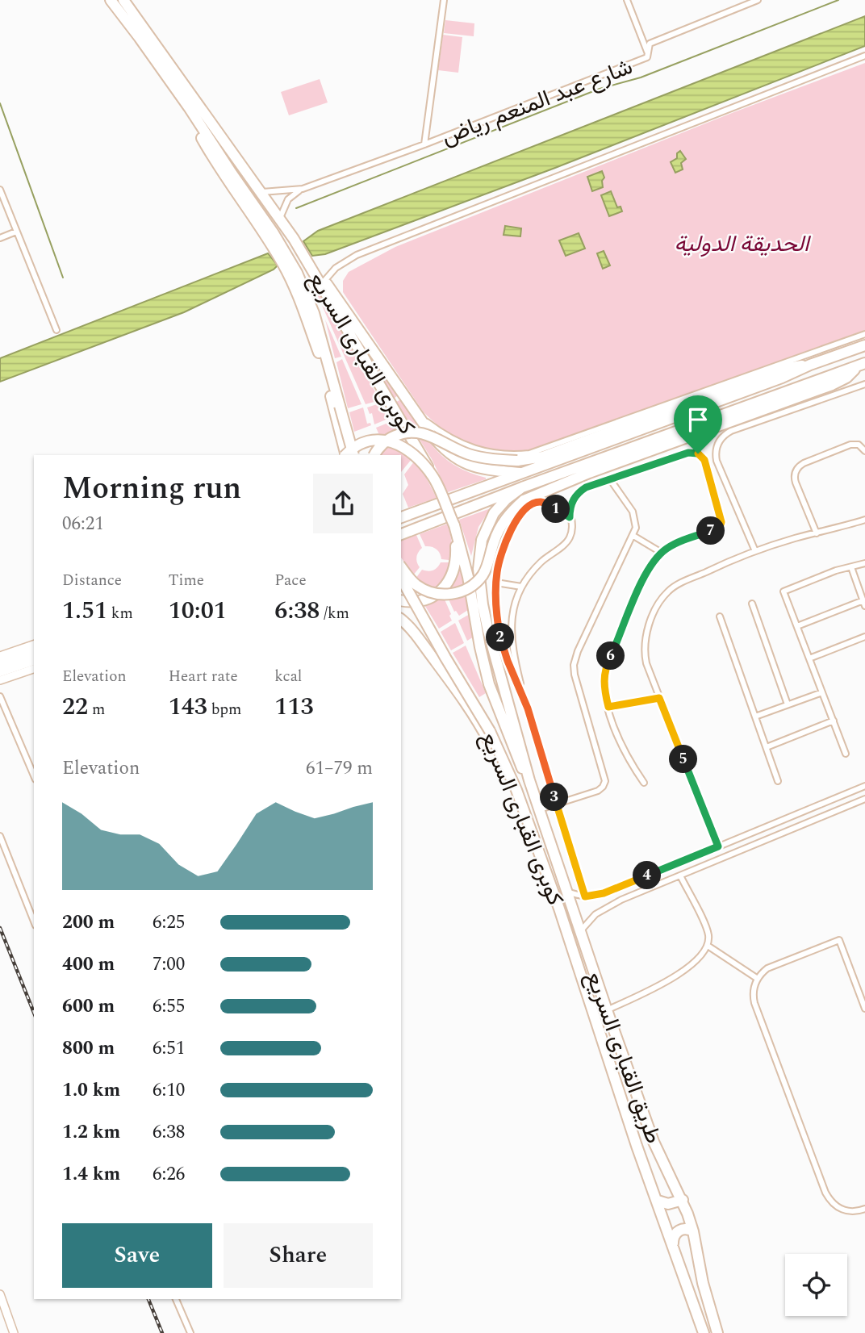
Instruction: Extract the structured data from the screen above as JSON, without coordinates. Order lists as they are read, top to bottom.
{
  "streets": {
    "highway": ["كوبرى القبارى السريع", "طريق القبارى السريع"],
    "street": ["شارع عبد المنعم رياض"]
  },
  "crossings": [
    ["شارع عبد المنعم رياض", "كوبرى القبارى السريع"],
    ["كوبرى القبارى السريع", "طريق القبارى السريع"]
  ],
  "parks": ["الحديقة الدولية"],
  "page": {
    "heading": ["Morning run", "06:21"],
    "pins": [
      "1",
      "7",
      "2",
      "6",
      "5",
      "3",
      "4"
    ],
    "stats": [
      ["Distance", "1.51 km"],
      ["Time", "10:01"],
      ["Pace", "6:38 /km"],
      ["Elevation", "22 m"],
      ["Heart rate", "143 bpm"],
      ["kcal", "113"]
    ],
    "chart": ["Elevation", "61–79 m"],
    "list": [
      {
        "name": "200 m",
        "note": "6:25"
      },
      {
        "name": "400 m",
        "note": "7:00"
      },
      {
        "name": "600 m",
        "note": "6:55"
      },
      {
        "name": "800 m",
        "note": "6:51"
      },
      {
        "name": "1.0 km",
        "note": "6:10"
      },
      {
        "name": "1.2 km",
        "note": "6:38"
      },
      {
        "name": "1.4 km",
        "note": "6:26"
      }
    ],
    "buttons": ["Save", "Share"]
  }
}
